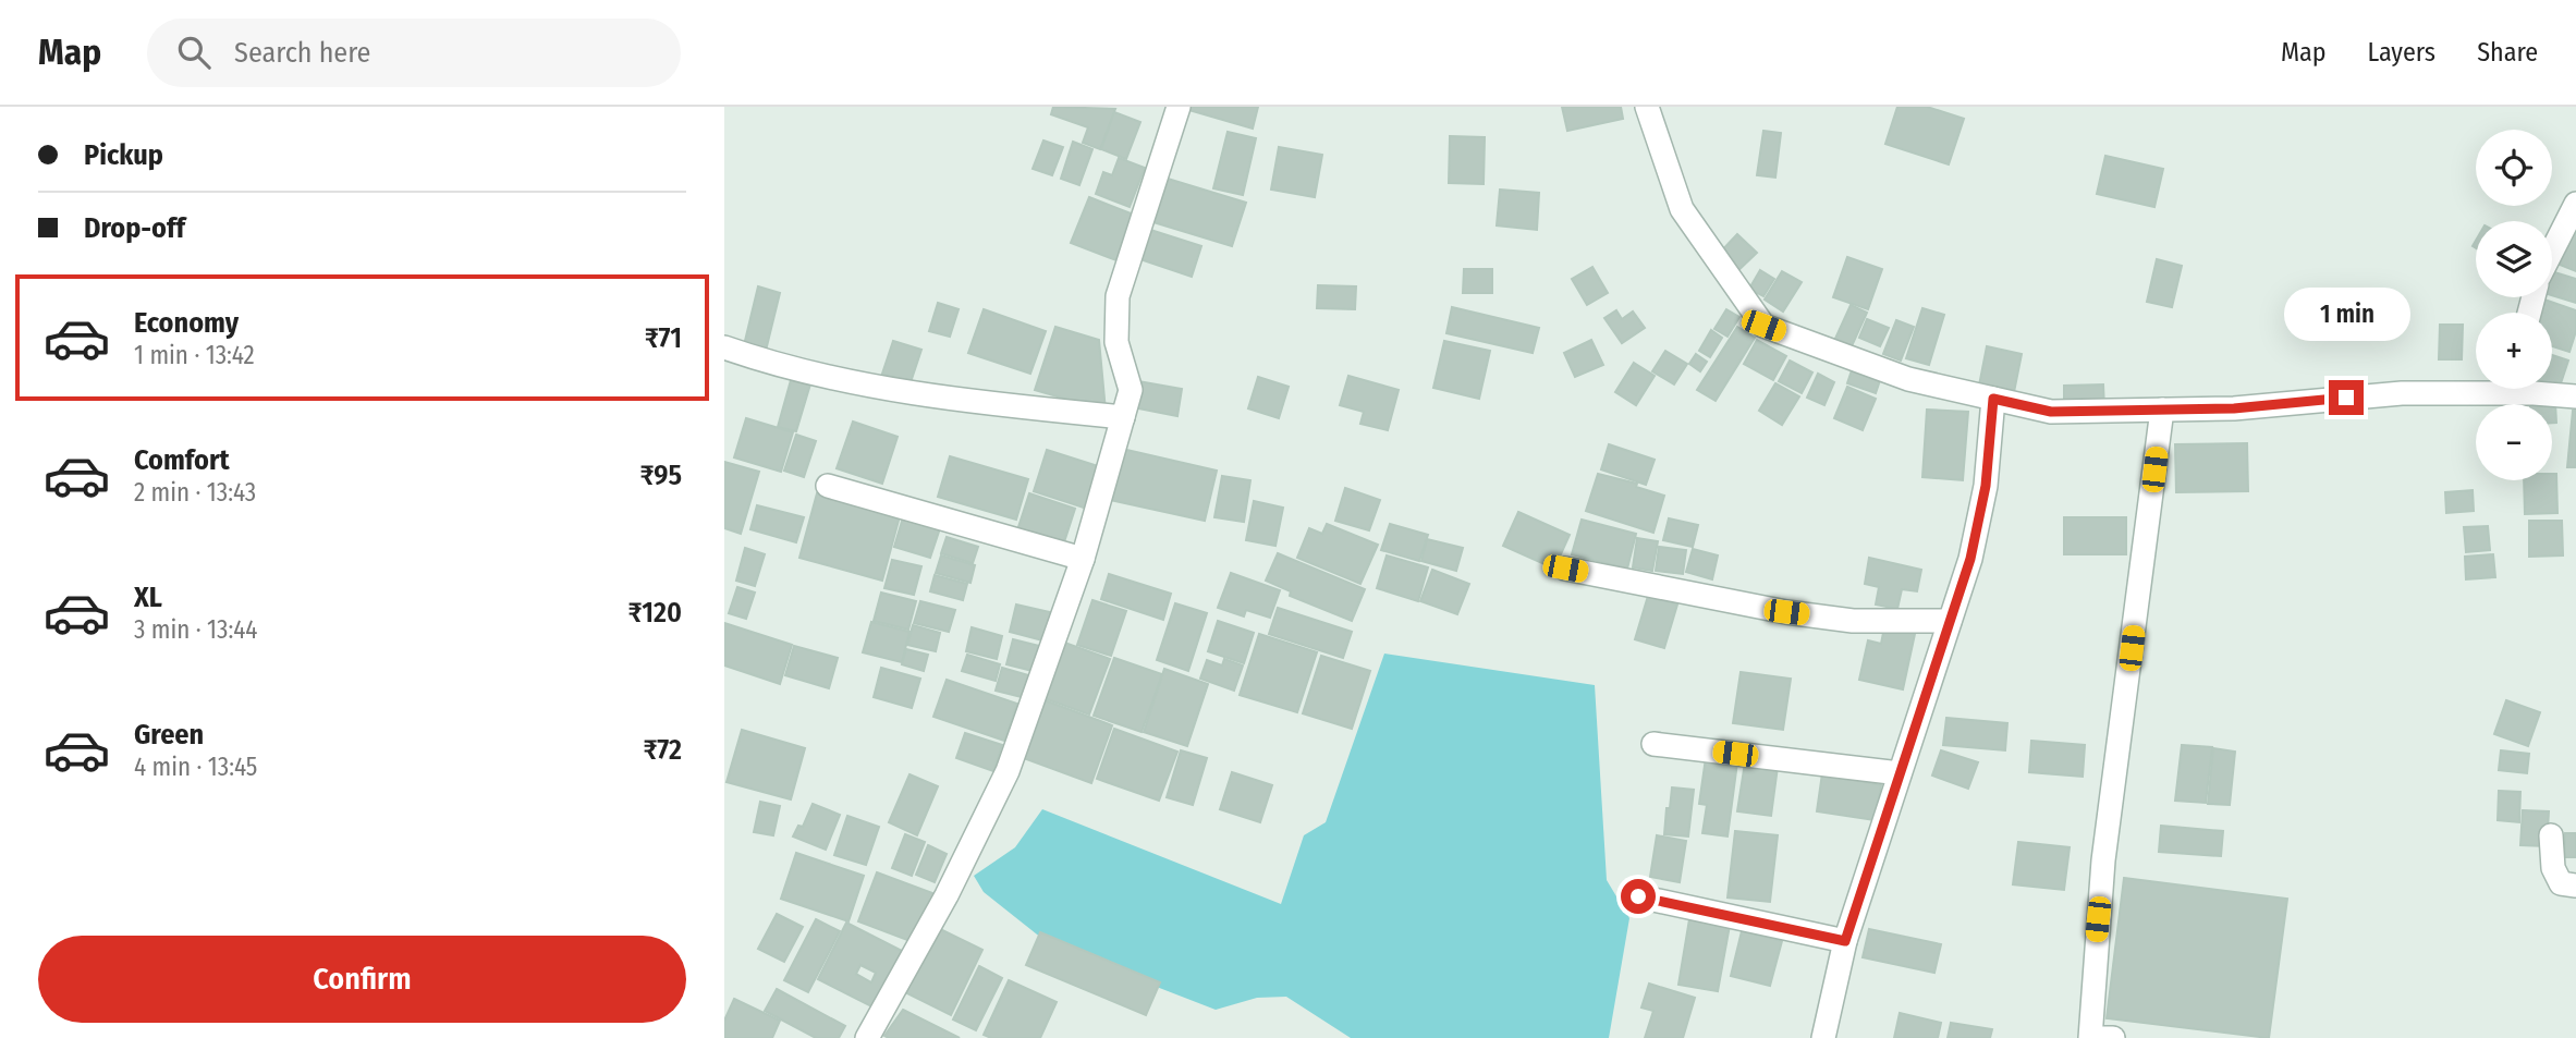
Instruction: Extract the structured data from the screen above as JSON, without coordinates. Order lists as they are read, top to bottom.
{
  "page": {
    "header": "Map",
    "search": "Search here",
    "nav": ["Map", "Layers", "Share"],
    "banner": ["Pickup", "Drop-off"],
    "map_buttons": ["+", "−"],
    "list": [
      {
        "name": "Economy",
        "note": "1 min · 13:42",
        "value": "₹71"
      },
      {
        "name": "Comfort",
        "note": "2 min · 13:43",
        "value": "₹95"
      },
      {
        "name": "XL",
        "note": "3 min · 13:44",
        "value": "₹120"
      },
      {
        "name": "Green",
        "note": "4 min · 13:45",
        "value": "₹72"
      }
    ],
    "bubble": "1 min",
    "buttons": "Confirm"
  }
}
